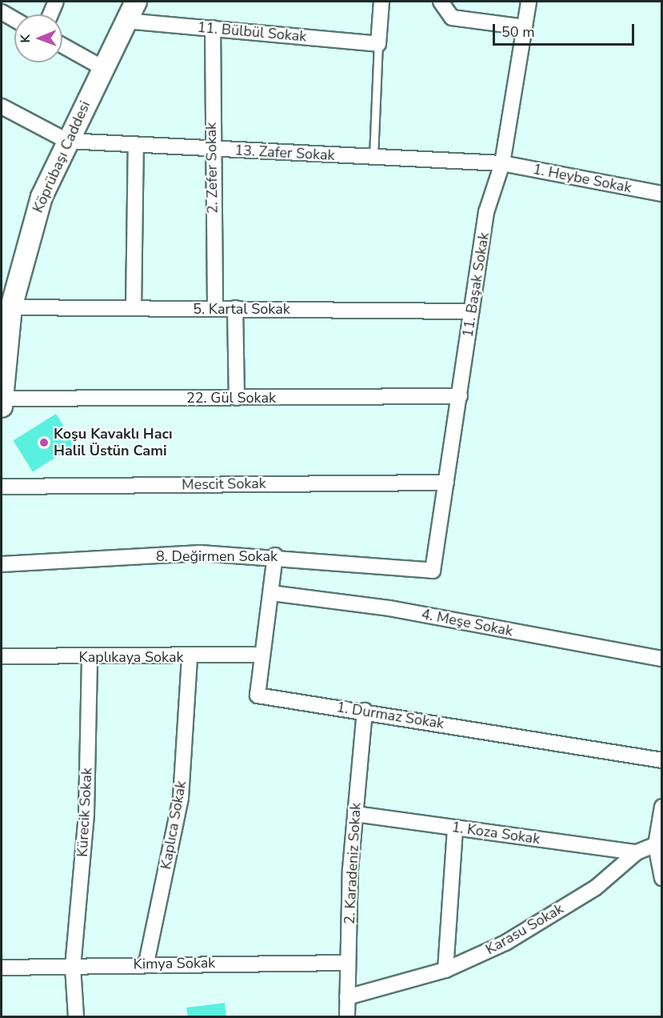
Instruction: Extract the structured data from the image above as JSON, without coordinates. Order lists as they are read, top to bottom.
{
  "streets": {
    "street": [
      "11. Bülbül Sokak",
      "13. Zafer Sokak",
      "Köprübaşı Caddesi",
      "2. Zefer Sokak",
      "1. Heybe Sokak",
      "11. Başak Sokak",
      "5. Kartal Sokak",
      "22. Gül Sokak",
      "Mescit Sokak",
      "8. Değirmen Sokak",
      "4. Meşe Sokak",
      "Kaplıkaya Sokak",
      "1. Durmaz Sokak",
      "Kürecik Sokak",
      "Kaplıca Sokak",
      "1. Koza Sokak",
      "2. Karadeniz Sokak",
      "Karasu Sokak",
      "Kimya Sokak"
    ]
  },
  "crossings": [
    ["11. Bülbül Sokak", "Köprübaşı Caddesi"],
    ["11. Bülbül Sokak", "2. Zefer Sokak"],
    ["13. Zafer Sokak", "Köprübaşı Caddesi"],
    ["13. Zafer Sokak", "2. Zefer Sokak"],
    ["13. Zafer Sokak", "1. Heybe Sokak"],
    ["13. Zafer Sokak", "11. Başak Sokak"],
    ["Köprübaşı Caddesi", "5. Kartal Sokak"],
    ["Köprübaşı Caddesi", "22. Gül Sokak"],
    ["2. Zefer Sokak", "5. Kartal Sokak"],
    ["1. Heybe Sokak", "11. Başak Sokak"],
    ["11. Başak Sokak", "5. Kartal Sokak"],
    ["11. Başak Sokak", "22. Gül Sokak"],
    ["11. Başak Sokak", "Mescit Sokak"],
    ["11. Başak Sokak", "8. Değirmen Sokak"],
    ["8. Değirmen Sokak", "1. Durmaz Sokak"],
    ["4. Meşe Sokak", "1. Durmaz Sokak"],
    ["Kaplıkaya Sokak", "1. Durmaz Sokak"],
    ["Kaplıkaya Sokak", "Kürecik Sokak"],
    ["Kaplıkaya Sokak", "Kaplıca Sokak"],
    ["1. Durmaz Sokak", "2. Karadeniz Sokak"],
    ["Kürecik Sokak", "Kimya Sokak"],
    ["Kaplıca Sokak", "Kimya Sokak"],
    ["1. Koza Sokak", "2. Karadeniz Sokak"],
    ["1. Koza Sokak", "Karasu Sokak"],
    ["2. Karadeniz Sokak", "Karasu Sokak"],
    ["2. Karadeniz Sokak", "Kimya Sokak"]
  ],
  "places": ["Koşu Kavaklı Hacı Halil Üstün Cami"],
  "scale_bar": "50 m",
  "north": "left"
}
